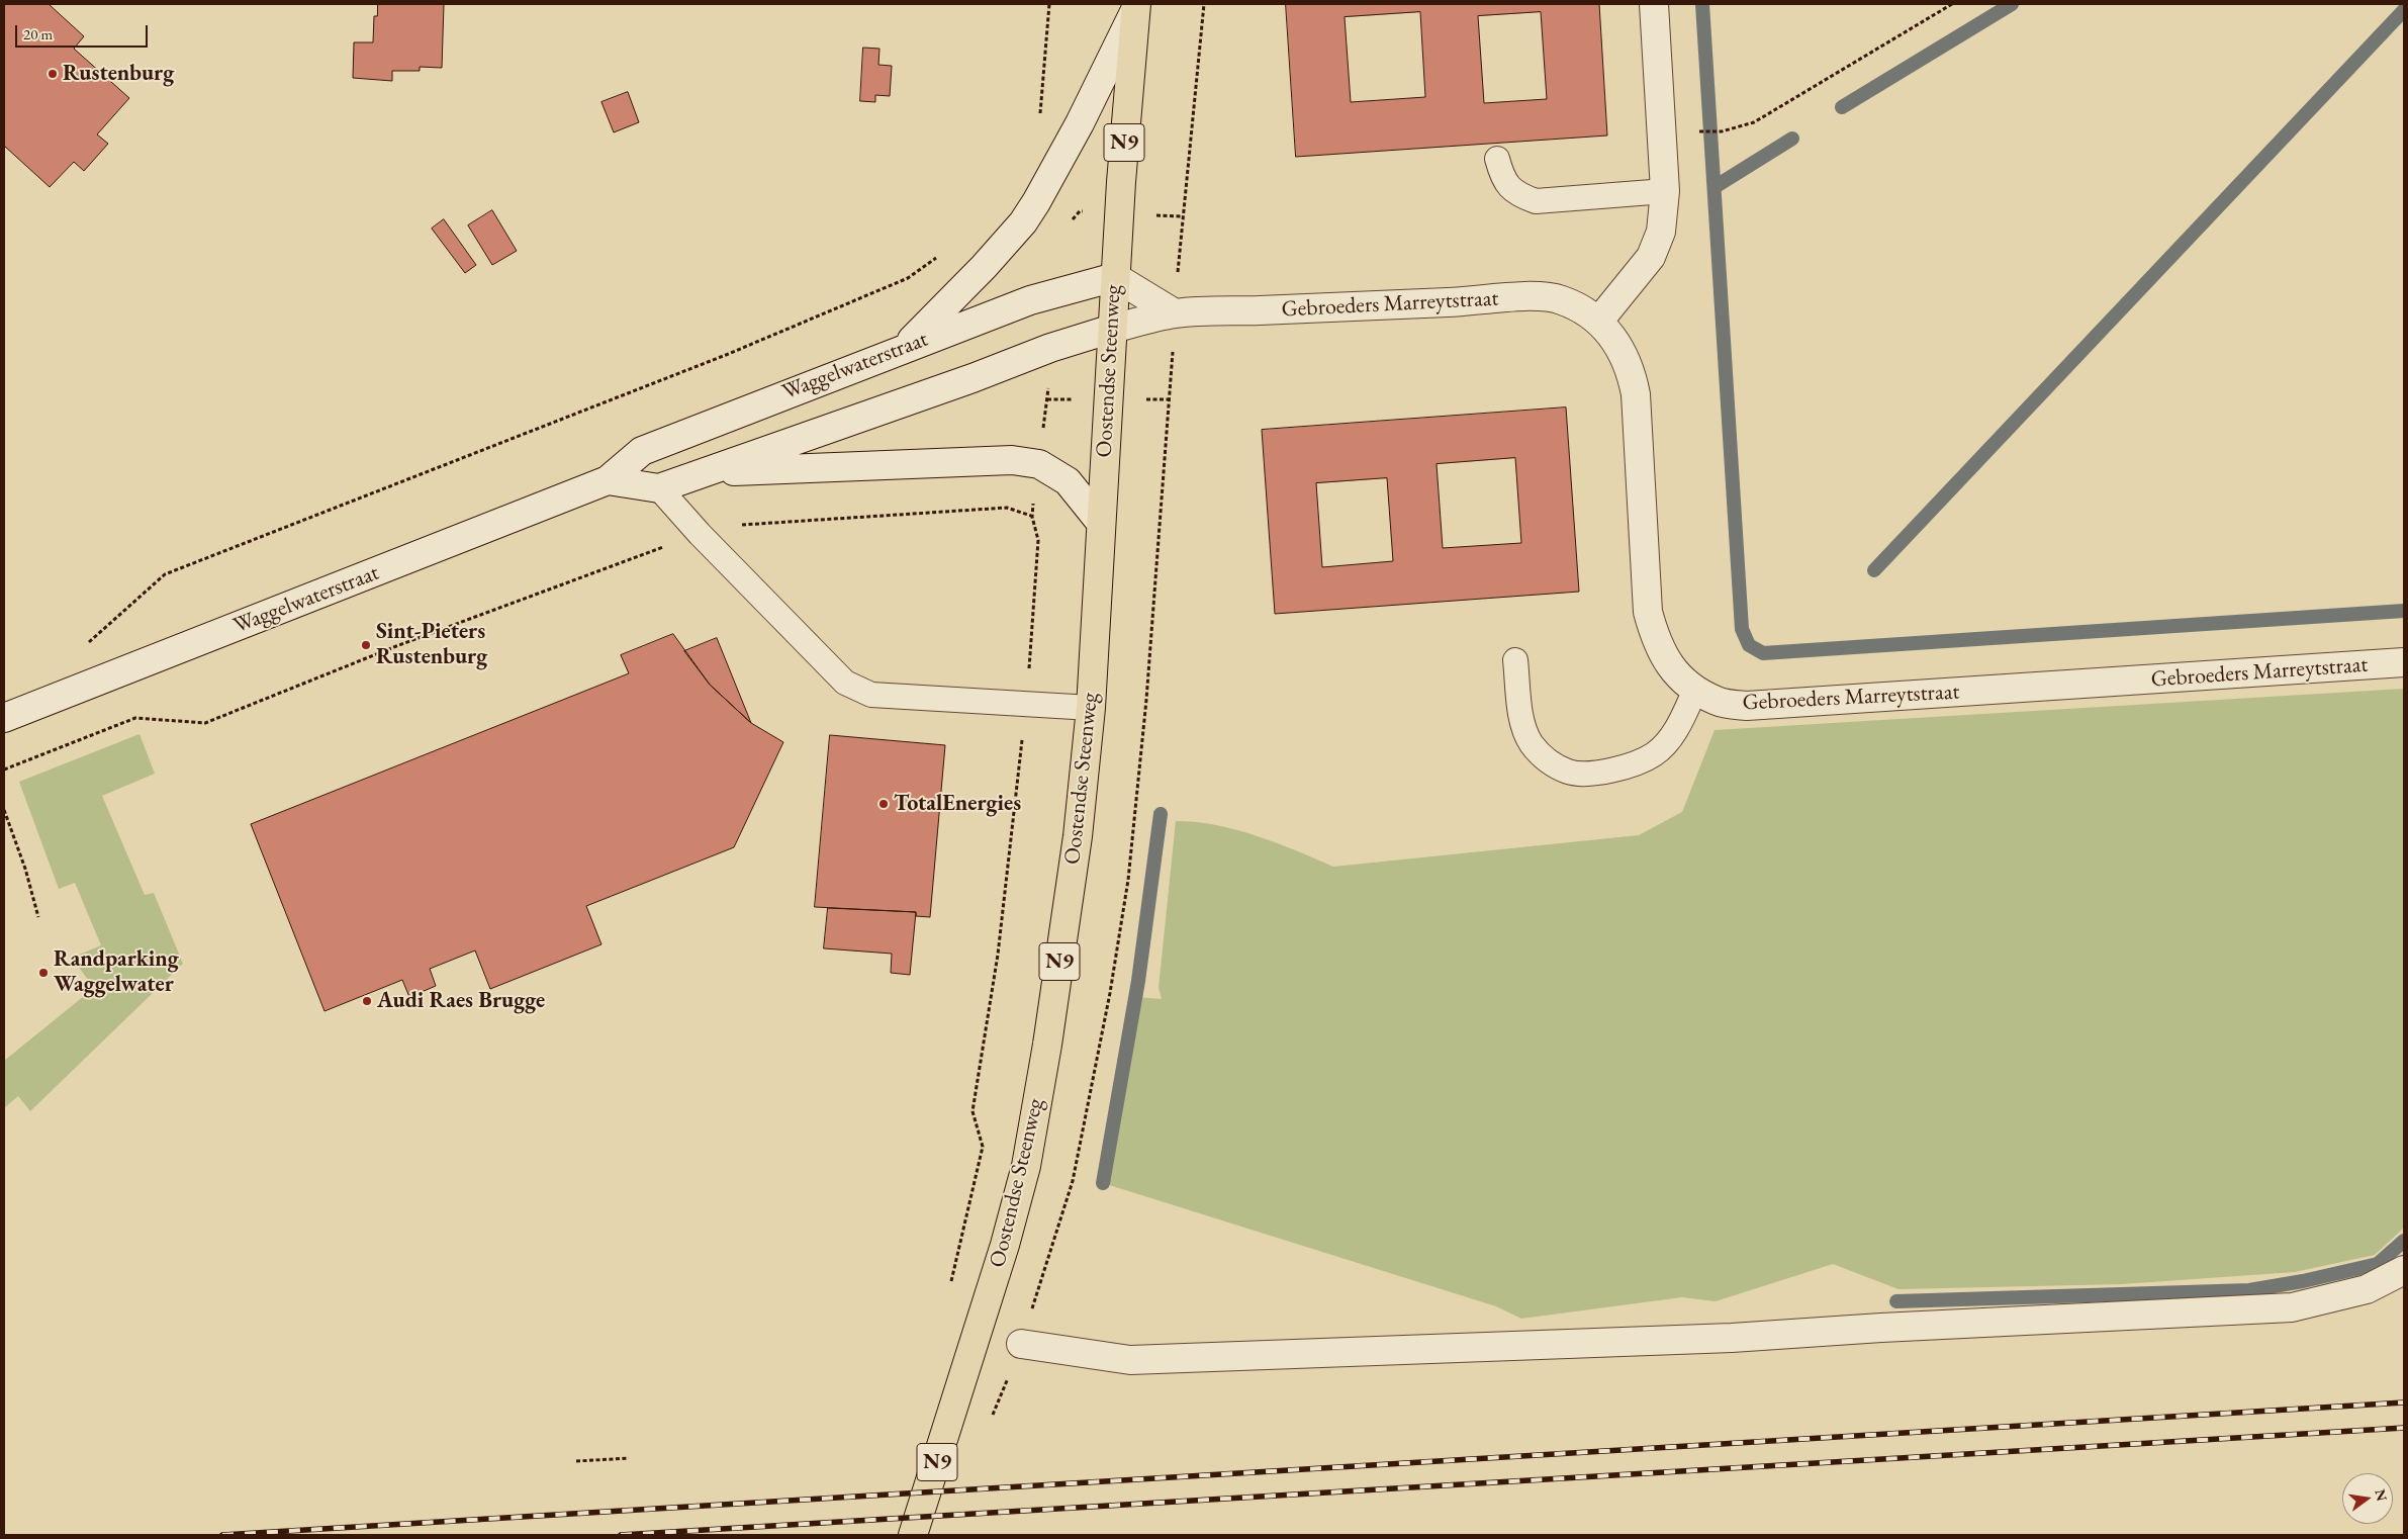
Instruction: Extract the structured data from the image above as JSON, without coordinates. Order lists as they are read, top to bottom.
{
  "streets": {
    "main road": ["N9", "Oostendse Steenweg"],
    "street": ["Gebroeders Marreytstraat", "Waggelwaterstraat"]
  },
  "crossings": [
    ["Gebroeders Marreytstraat", "Oostendse Steenweg"],
    ["Waggelwaterstraat", "Oostendse Steenweg"]
  ],
  "places": [
    "Rustenburg",
    "Sint-Pieters Rustenburg",
    "TotalEnergies",
    "Randparking Waggelwater",
    "Audi Raes Brugge"
  ],
  "scale_bar": "20 m",
  "north": "right"
}
